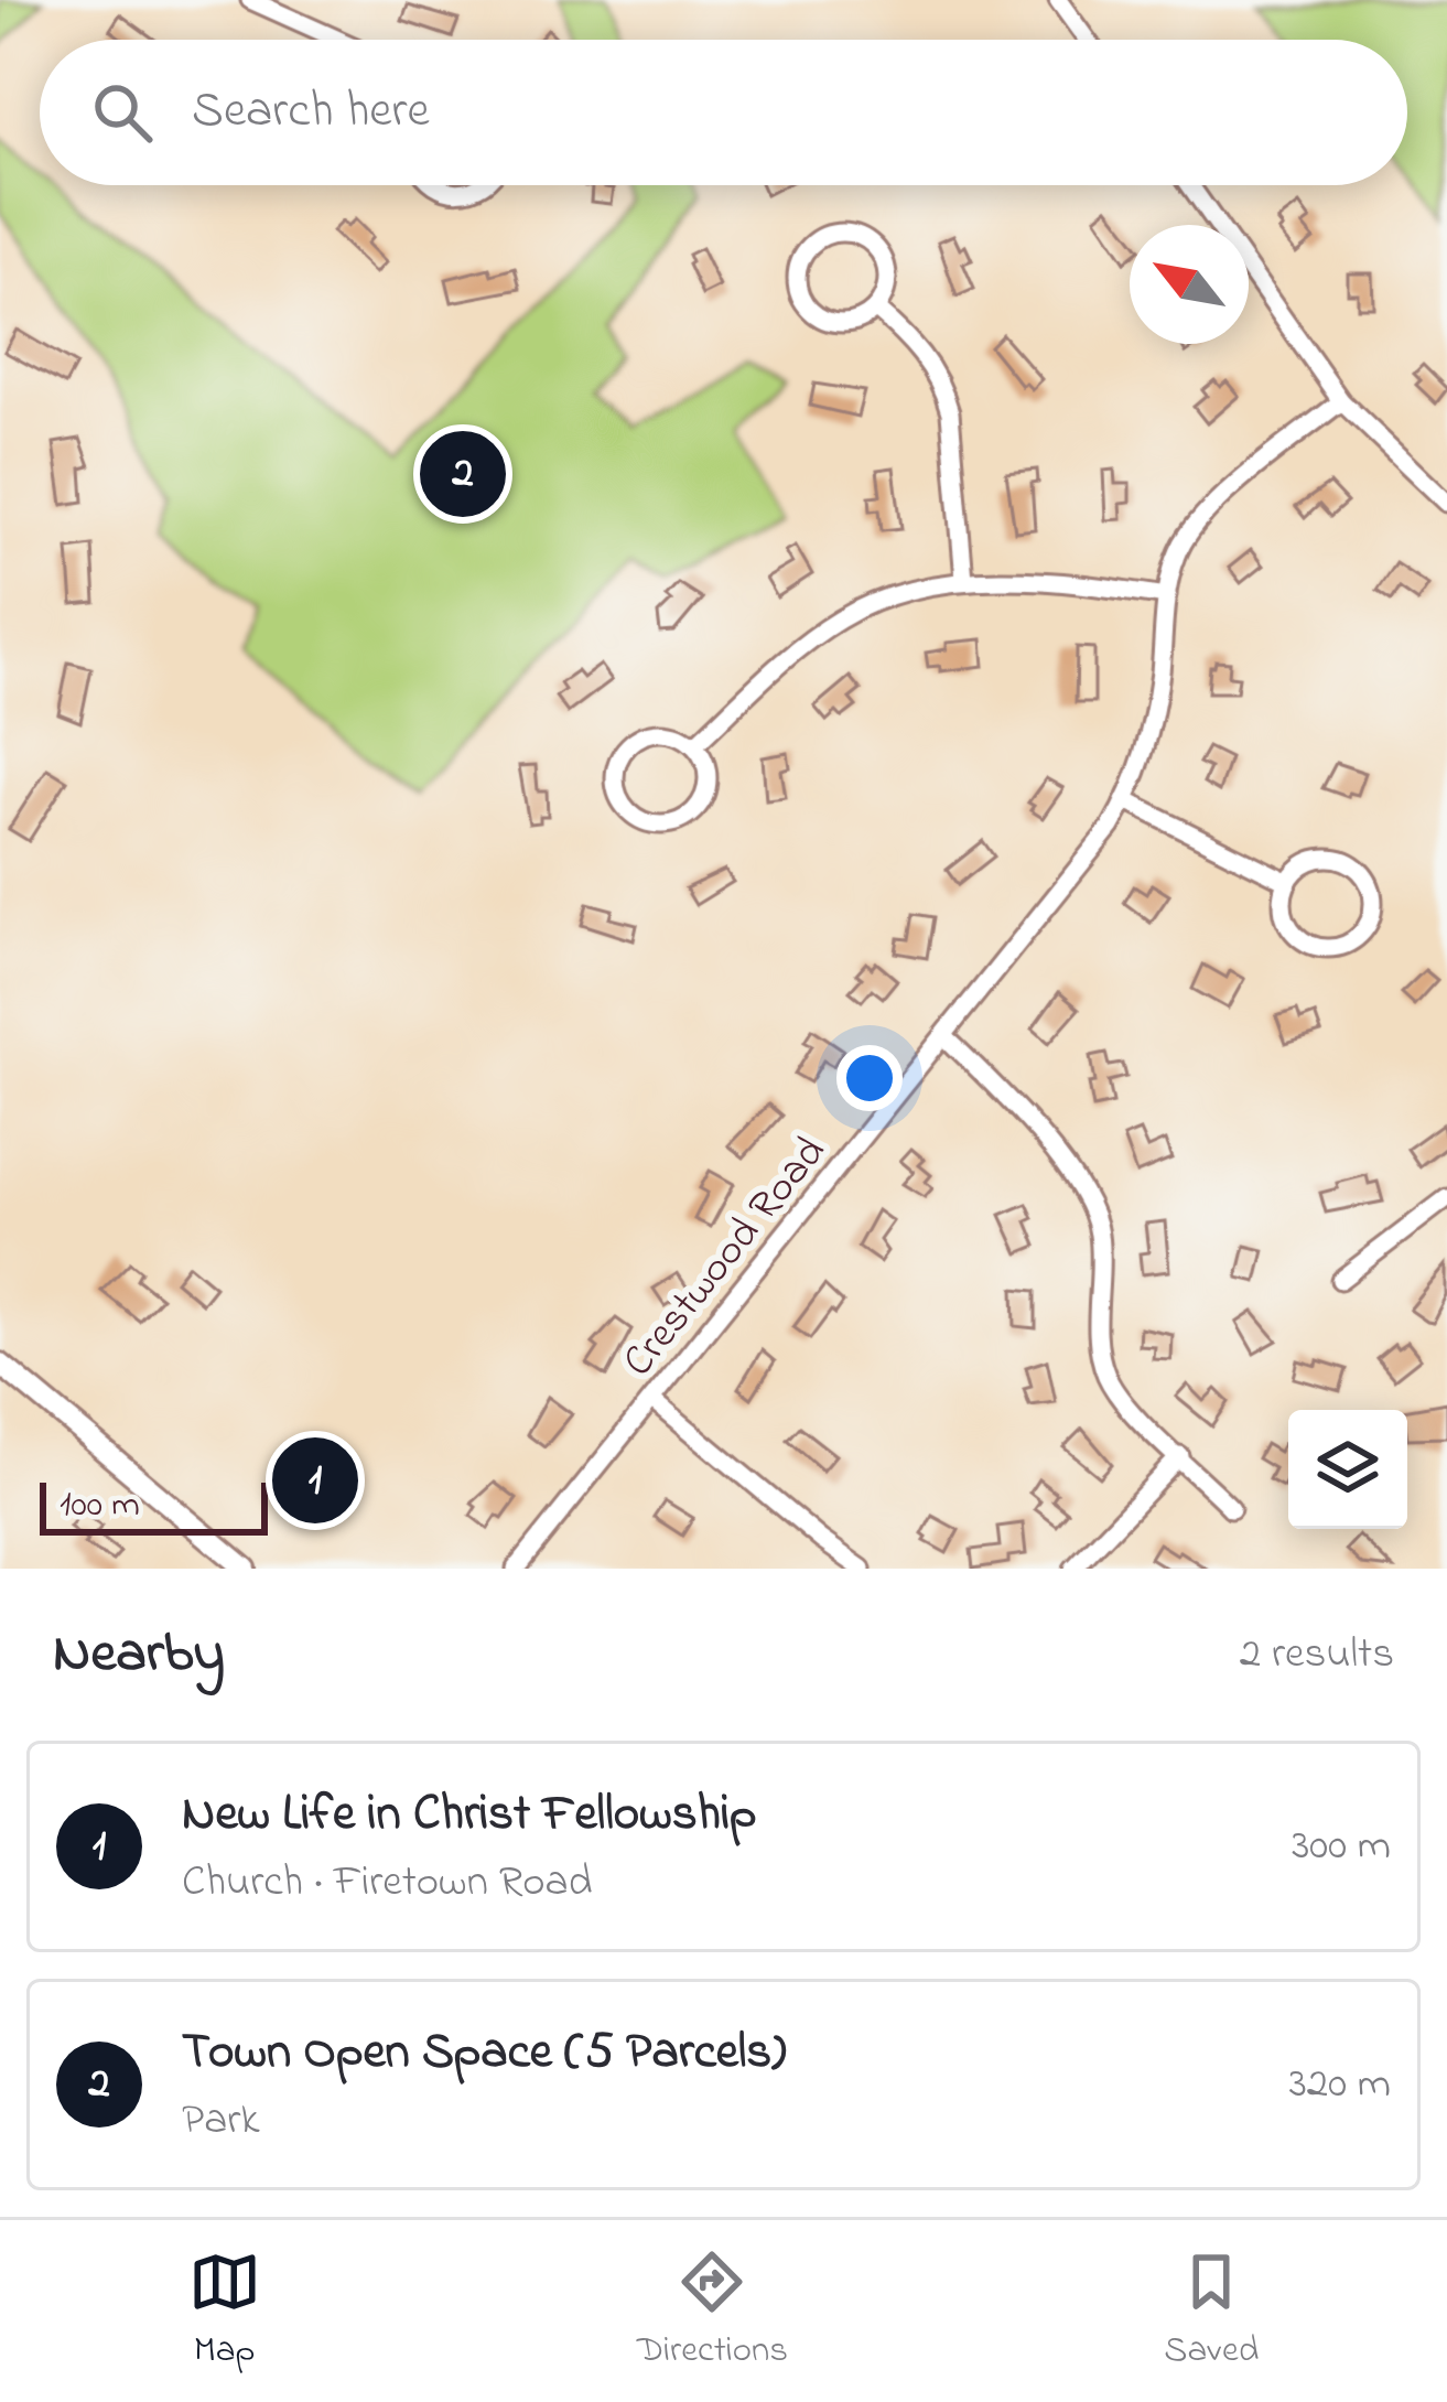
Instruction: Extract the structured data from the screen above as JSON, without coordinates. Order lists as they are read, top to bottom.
{
  "streets": {
    "street": ["Crestwood Road"]
  },
  "scale_bar": "100 m",
  "north": "top left",
  "page": {
    "search": "Search here",
    "pins": ["2", "1"],
    "scale": "100 m",
    "heading": ["Nearby", "2 results"],
    "list": [
      {
        "mark": "1",
        "name": "New Life in Christ Fellowship",
        "note": "Church · Firetown Road",
        "value": "300 m"
      },
      {
        "mark": "2",
        "name": "Town Open Space (5 Parcels)",
        "note": "Park",
        "value": "320 m"
      }
    ],
    "nav": ["Map", "Directions", "Saved"]
  }
}
